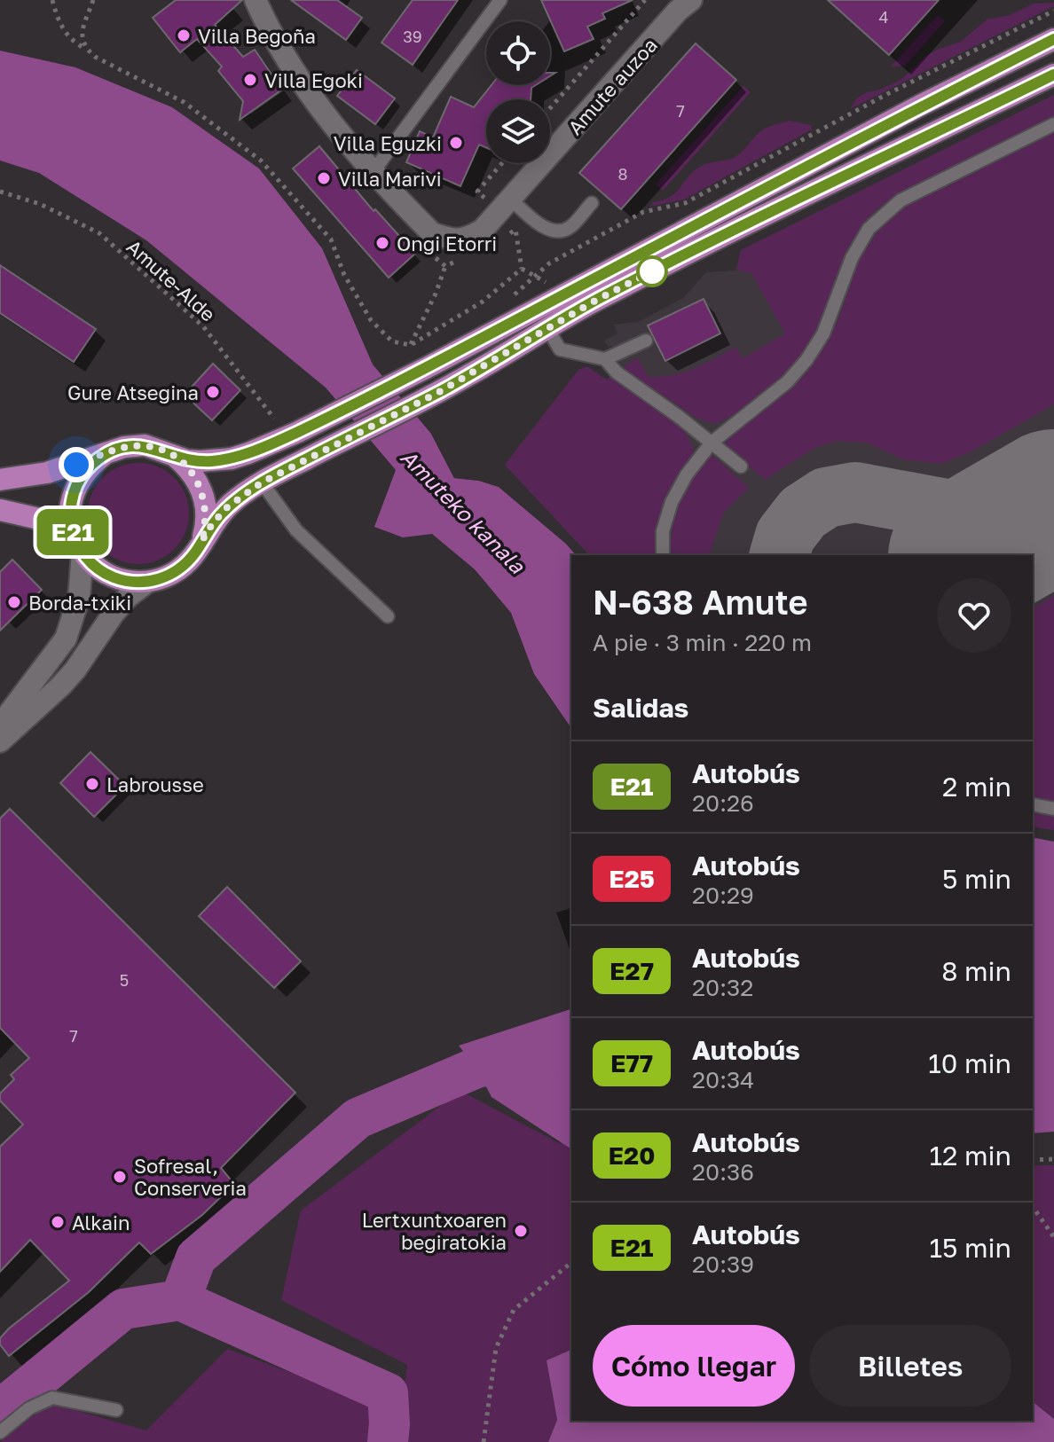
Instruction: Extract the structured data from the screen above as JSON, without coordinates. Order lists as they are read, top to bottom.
{
  "streets": {
    "street": ["Amute auzoa"],
    "path": ["Amute-Alde"]
  },
  "water": ["Amuteko kanala"],
  "places": [
    "Villa Begoña",
    "Villa Egoki",
    "Villa Eguzki",
    "Villa Marivi",
    "Ongi Etorri",
    "Gure Atsegina",
    "Borda-txiki",
    "Labrousse",
    "Sofresal, Conserveria",
    "Alkain",
    "Lertxuntxoaren begiratokia"
  ],
  "lines": ["bus line E21"],
  "house_numbers": [
    "4",
    "39",
    "7",
    "8",
    "5",
    "7"
  ],
  "page": {
    "on_map": "E21",
    "heading": [
      ["N-638 Amute", "A pie · 3 min · 220 m"],
      "Salidas"
    ],
    "list": [
      {
        "mark": "E21",
        "name": "Autobús",
        "note": "20:26",
        "value": "2 min"
      },
      {
        "mark": "E25",
        "name": "Autobús",
        "note": "20:29",
        "value": "5 min"
      },
      {
        "mark": "E27",
        "name": "Autobús",
        "note": "20:32",
        "value": "8 min"
      },
      {
        "mark": "E77",
        "name": "Autobús",
        "note": "20:34",
        "value": "10 min"
      },
      {
        "mark": "E20",
        "name": "Autobús",
        "note": "20:36",
        "value": "12 min"
      },
      {
        "mark": "E21",
        "name": "Autobús",
        "note": "20:39",
        "value": "15 min"
      }
    ],
    "buttons": ["Cómo llegar", "Billetes"]
  }
}
